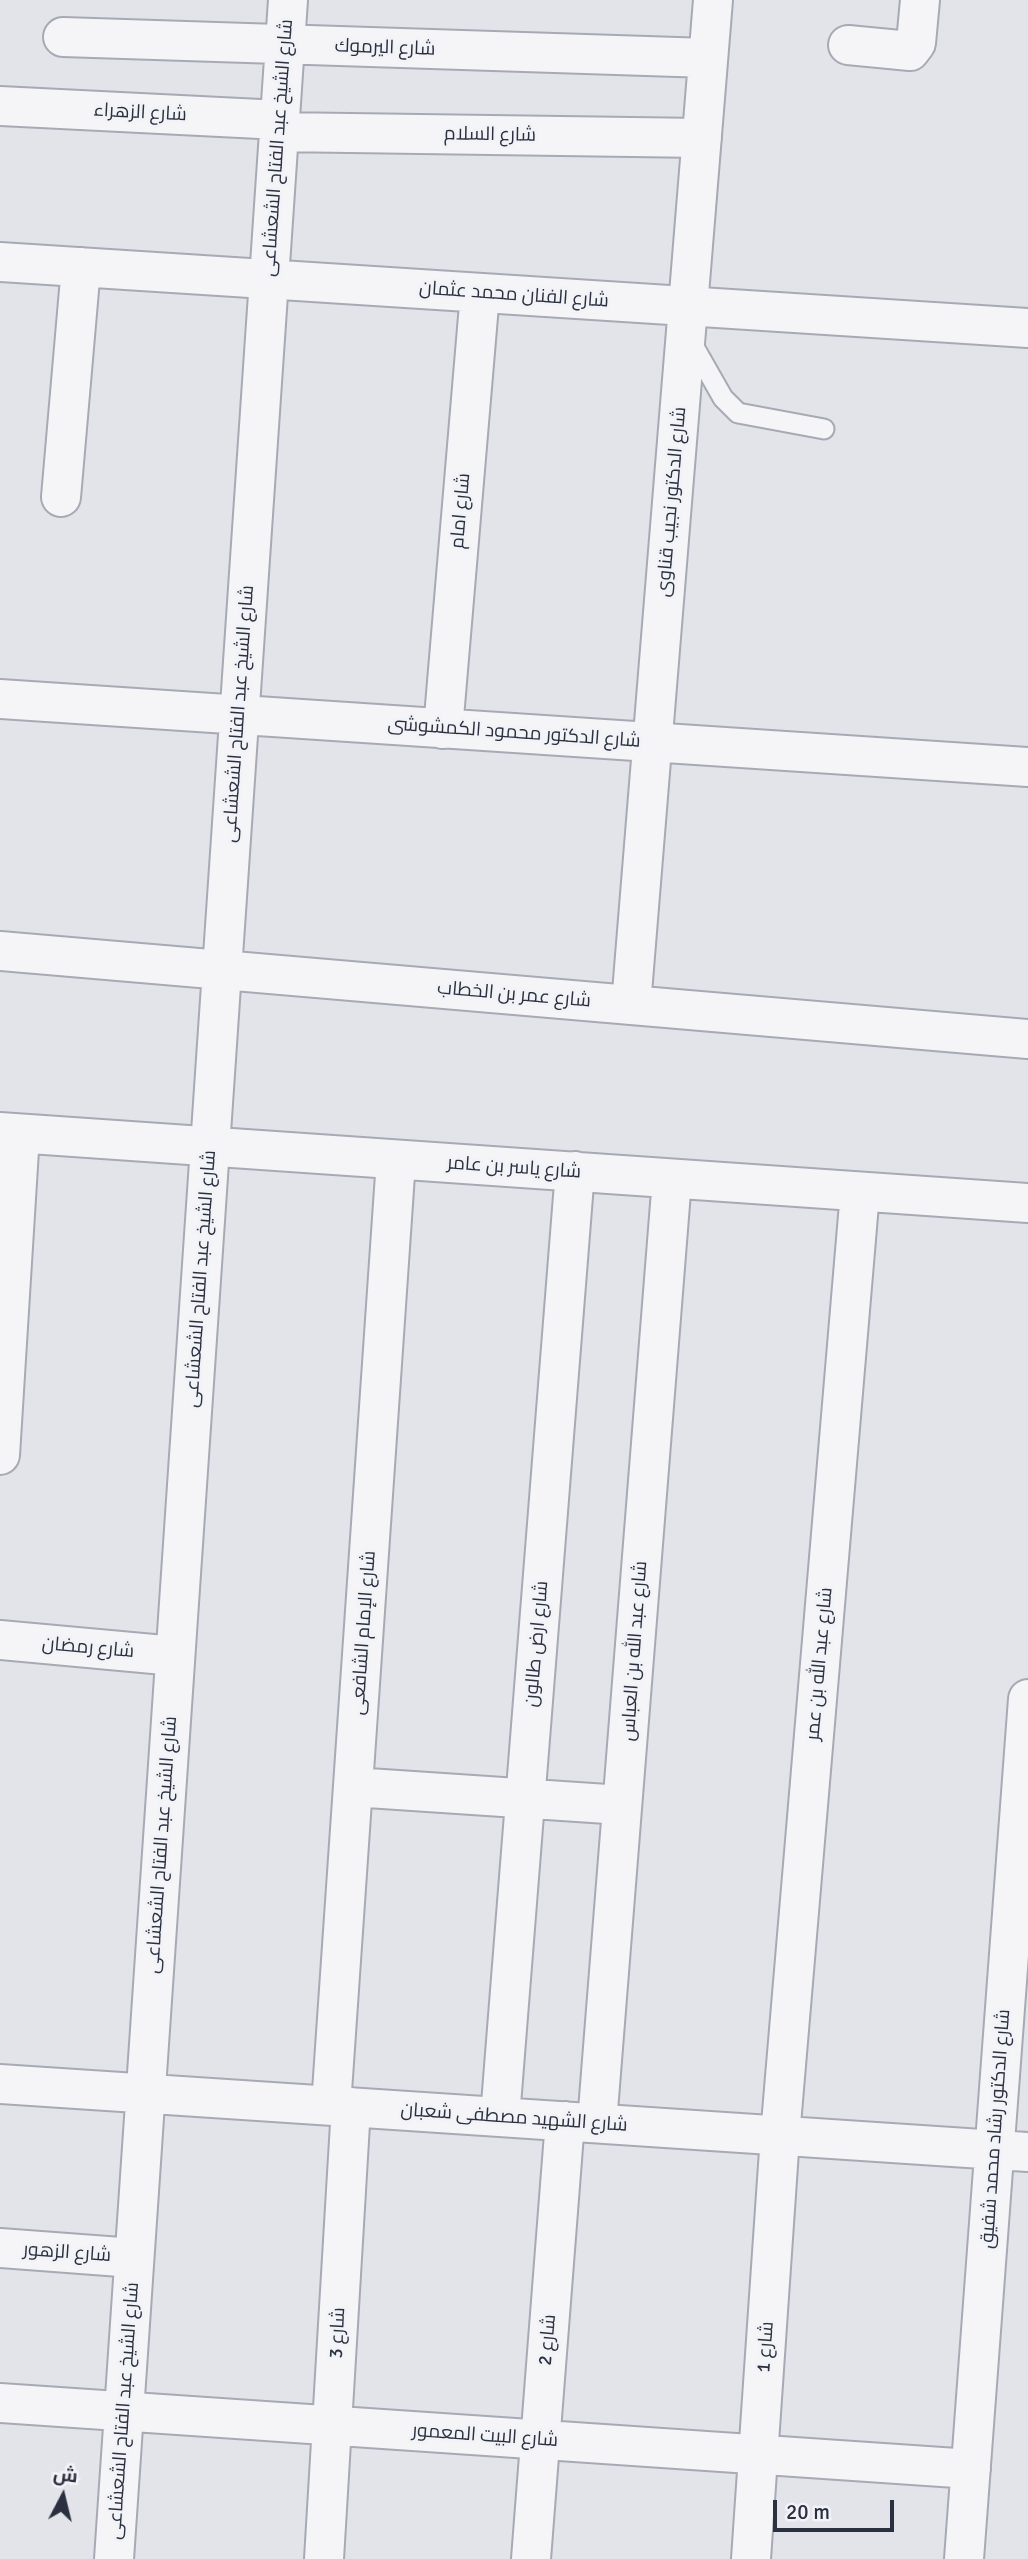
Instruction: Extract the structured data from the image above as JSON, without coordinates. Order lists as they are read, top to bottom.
{
  "streets": {
    "street": [
      "شارع اليرموك",
      "شارع الزهراء",
      "شارع السلام",
      "شارع الشيخ عبد الفتاح الشعشاعى",
      "شارع الفنان محمد عثمان",
      "شارع الدكتور نجيب قناوى",
      "شارع امام",
      "شارع الدكتور محمود الكمشوشى",
      "شارع عمر بن الخطاب",
      "شارع ياسر بن عامر",
      "شارع الإمام الشافعى",
      "شارع ارض طالون",
      "شارع رمضان",
      "شارع عبد الله بن العباس",
      "شارع عبد الله بن عمر",
      "شارع الشهيد مصطفى شعبان",
      "شارع الدكتور رشاد محمد شفيق",
      "شارع الزهور",
      "شارع 3",
      "شارع 2",
      "شارع 1",
      "شارع البيت المعمور"
    ]
  },
  "crossings": [
    ["شارع اليرموك", "شارع الشيخ عبد الفتاح الشعشاعى"],
    ["شارع اليرموك", "شارع الدكتور نجيب قناوى"],
    ["شارع الزهراء", "شارع السلام"],
    ["شارع الزهراء", "شارع الشيخ عبد الفتاح الشعشاعى"],
    ["شارع السلام", "شارع الشيخ عبد الفتاح الشعشاعى"],
    ["شارع السلام", "شارع الدكتور نجيب قناوى"],
    ["شارع الشيخ عبد الفتاح الشعشاعى", "شارع الفنان محمد عثمان"],
    ["شارع الشيخ عبد الفتاح الشعشاعى", "شارع الدكتور محمود الكمشوشى"],
    ["شارع الشيخ عبد الفتاح الشعشاعى", "شارع عمر بن الخطاب"],
    ["شارع الشيخ عبد الفتاح الشعشاعى", "شارع ياسر بن عامر"],
    ["شارع الشيخ عبد الفتاح الشعشاعى", "شارع رمضان"],
    ["شارع الشيخ عبد الفتاح الشعشاعى", "شارع الشهيد مصطفى شعبان"],
    ["شارع الشيخ عبد الفتاح الشعشاعى", "شارع الزهور"],
    ["شارع الشيخ عبد الفتاح الشعشاعى", "شارع البيت المعمور"],
    ["شارع الفنان محمد عثمان", "شارع الدكتور نجيب قناوى"],
    ["شارع الفنان محمد عثمان", "شارع امام"],
    ["شارع الدكتور نجيب قناوى", "شارع الدكتور محمود الكمشوشى"],
    ["شارع الدكتور نجيب قناوى", "شارع عمر بن الخطاب"],
    ["شارع امام", "شارع الدكتور محمود الكمشوشى"],
    ["شارع ياسر بن عامر", "شارع الإمام الشافعى"],
    ["شارع ياسر بن عامر", "شارع ارض طالون"],
    ["شارع ياسر بن عامر", "شارع عبد الله بن العباس"],
    ["شارع ياسر بن عامر", "شارع عبد الله بن عمر"],
    ["شارع الإمام الشافعى", "شارع الشهيد مصطفى شعبان"],
    ["شارع الإمام الشافعى", "شارع 3"],
    ["شارع ارض طالون", "شارع الشهيد مصطفى شعبان"],
    ["شارع عبد الله بن العباس", "شارع الشهيد مصطفى شعبان"],
    ["شارع عبد الله بن العباس", "شارع 2"],
    ["شارع عبد الله بن عمر", "شارع الشهيد مصطفى شعبان"],
    ["شارع عبد الله بن عمر", "شارع 1"],
    ["شارع الشهيد مصطفى شعبان", "شارع الدكتور رشاد محمد شفيق"],
    ["شارع الشهيد مصطفى شعبان", "شارع 3"],
    ["شارع الشهيد مصطفى شعبان", "شارع 2"],
    ["شارع الشهيد مصطفى شعبان", "شارع 1"],
    ["شارع الدكتور رشاد محمد شفيق", "شارع البيت المعمور"],
    ["شارع 3", "شارع البيت المعمور"],
    ["شارع 2", "شارع البيت المعمور"],
    ["شارع 1", "شارع البيت المعمور"]
  ],
  "scale_bar": "20 m",
  "north": "top"
}
